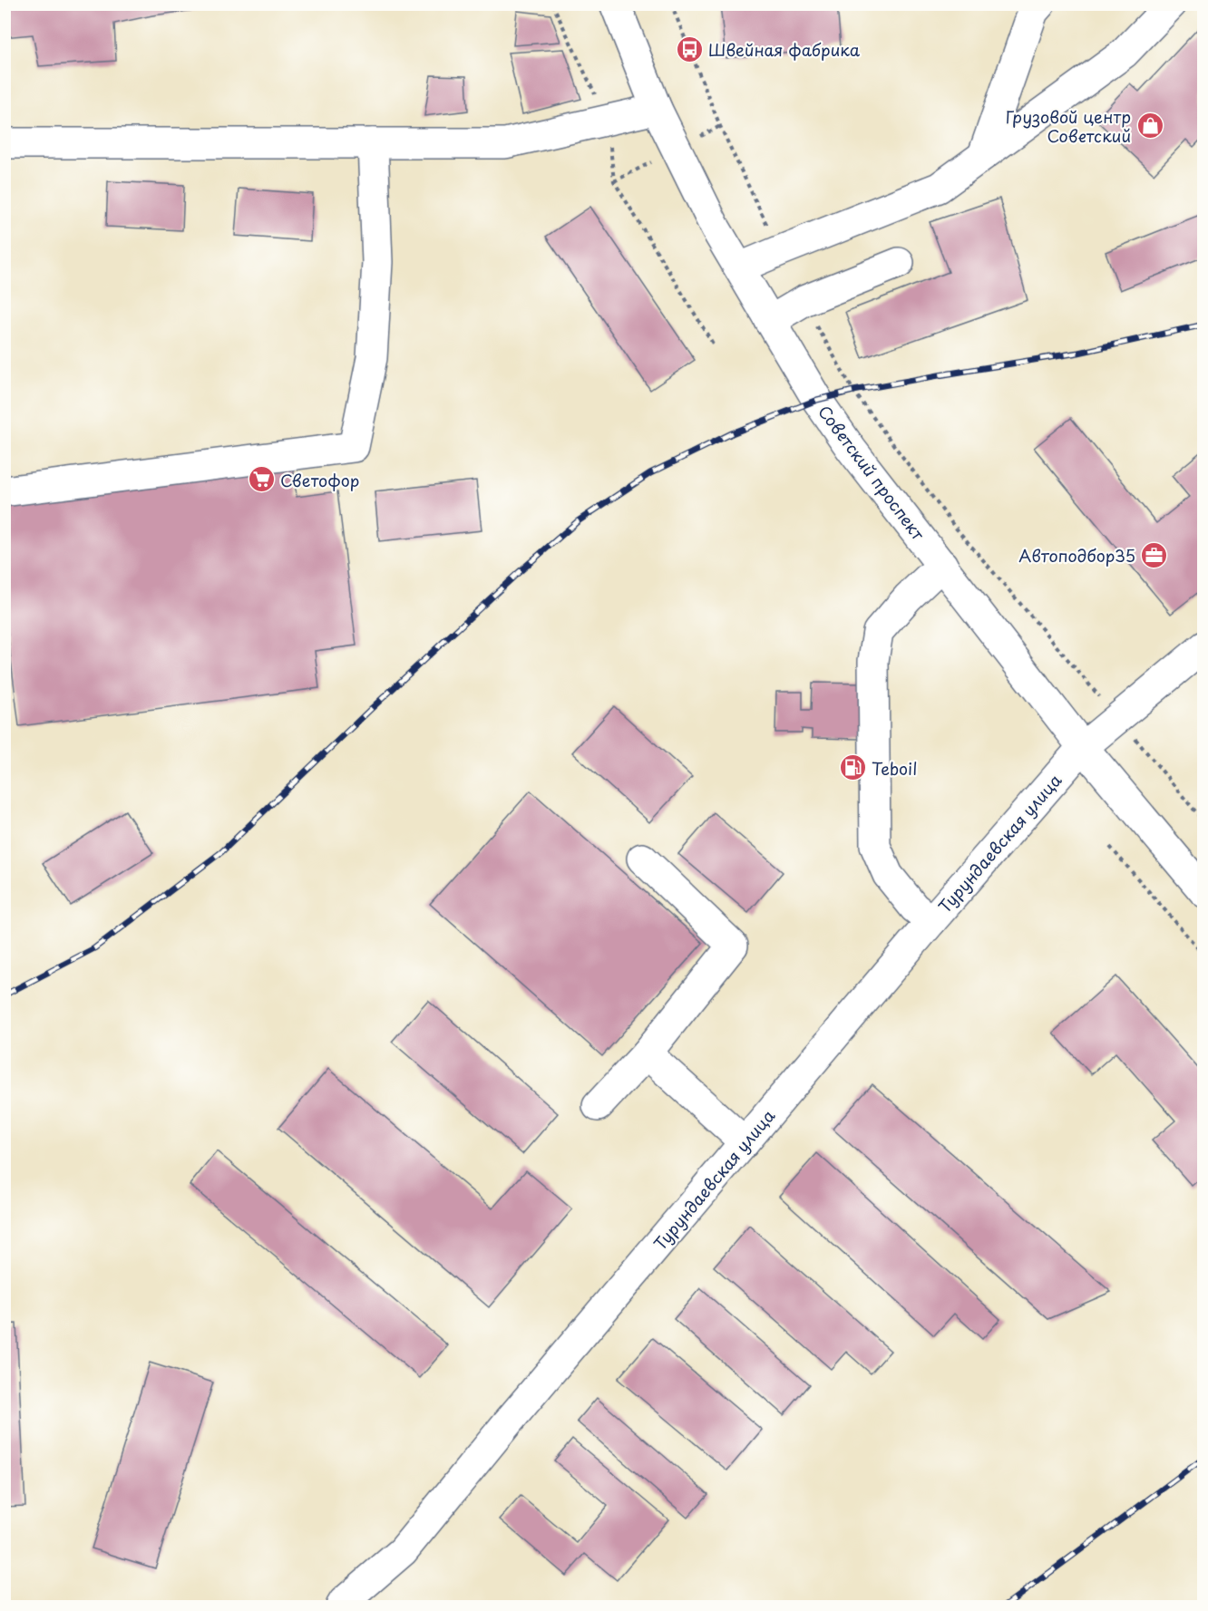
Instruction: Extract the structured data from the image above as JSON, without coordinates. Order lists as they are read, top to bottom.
{
  "streets": {
    "street": ["Советский проспект", "Турундаевская улица"]
  },
  "crossings": [
    ["Советский проспект", "Турундаевская улица"]
  ],
  "places": {
    "bus stop": ["Швейная фабрика"],
    "shop": ["Грузовой центр Советский"],
    "supermarket": ["Светофор"],
    "office": ["Автоподбор35"],
    "fuel station": ["Teboil"]
  }
}
